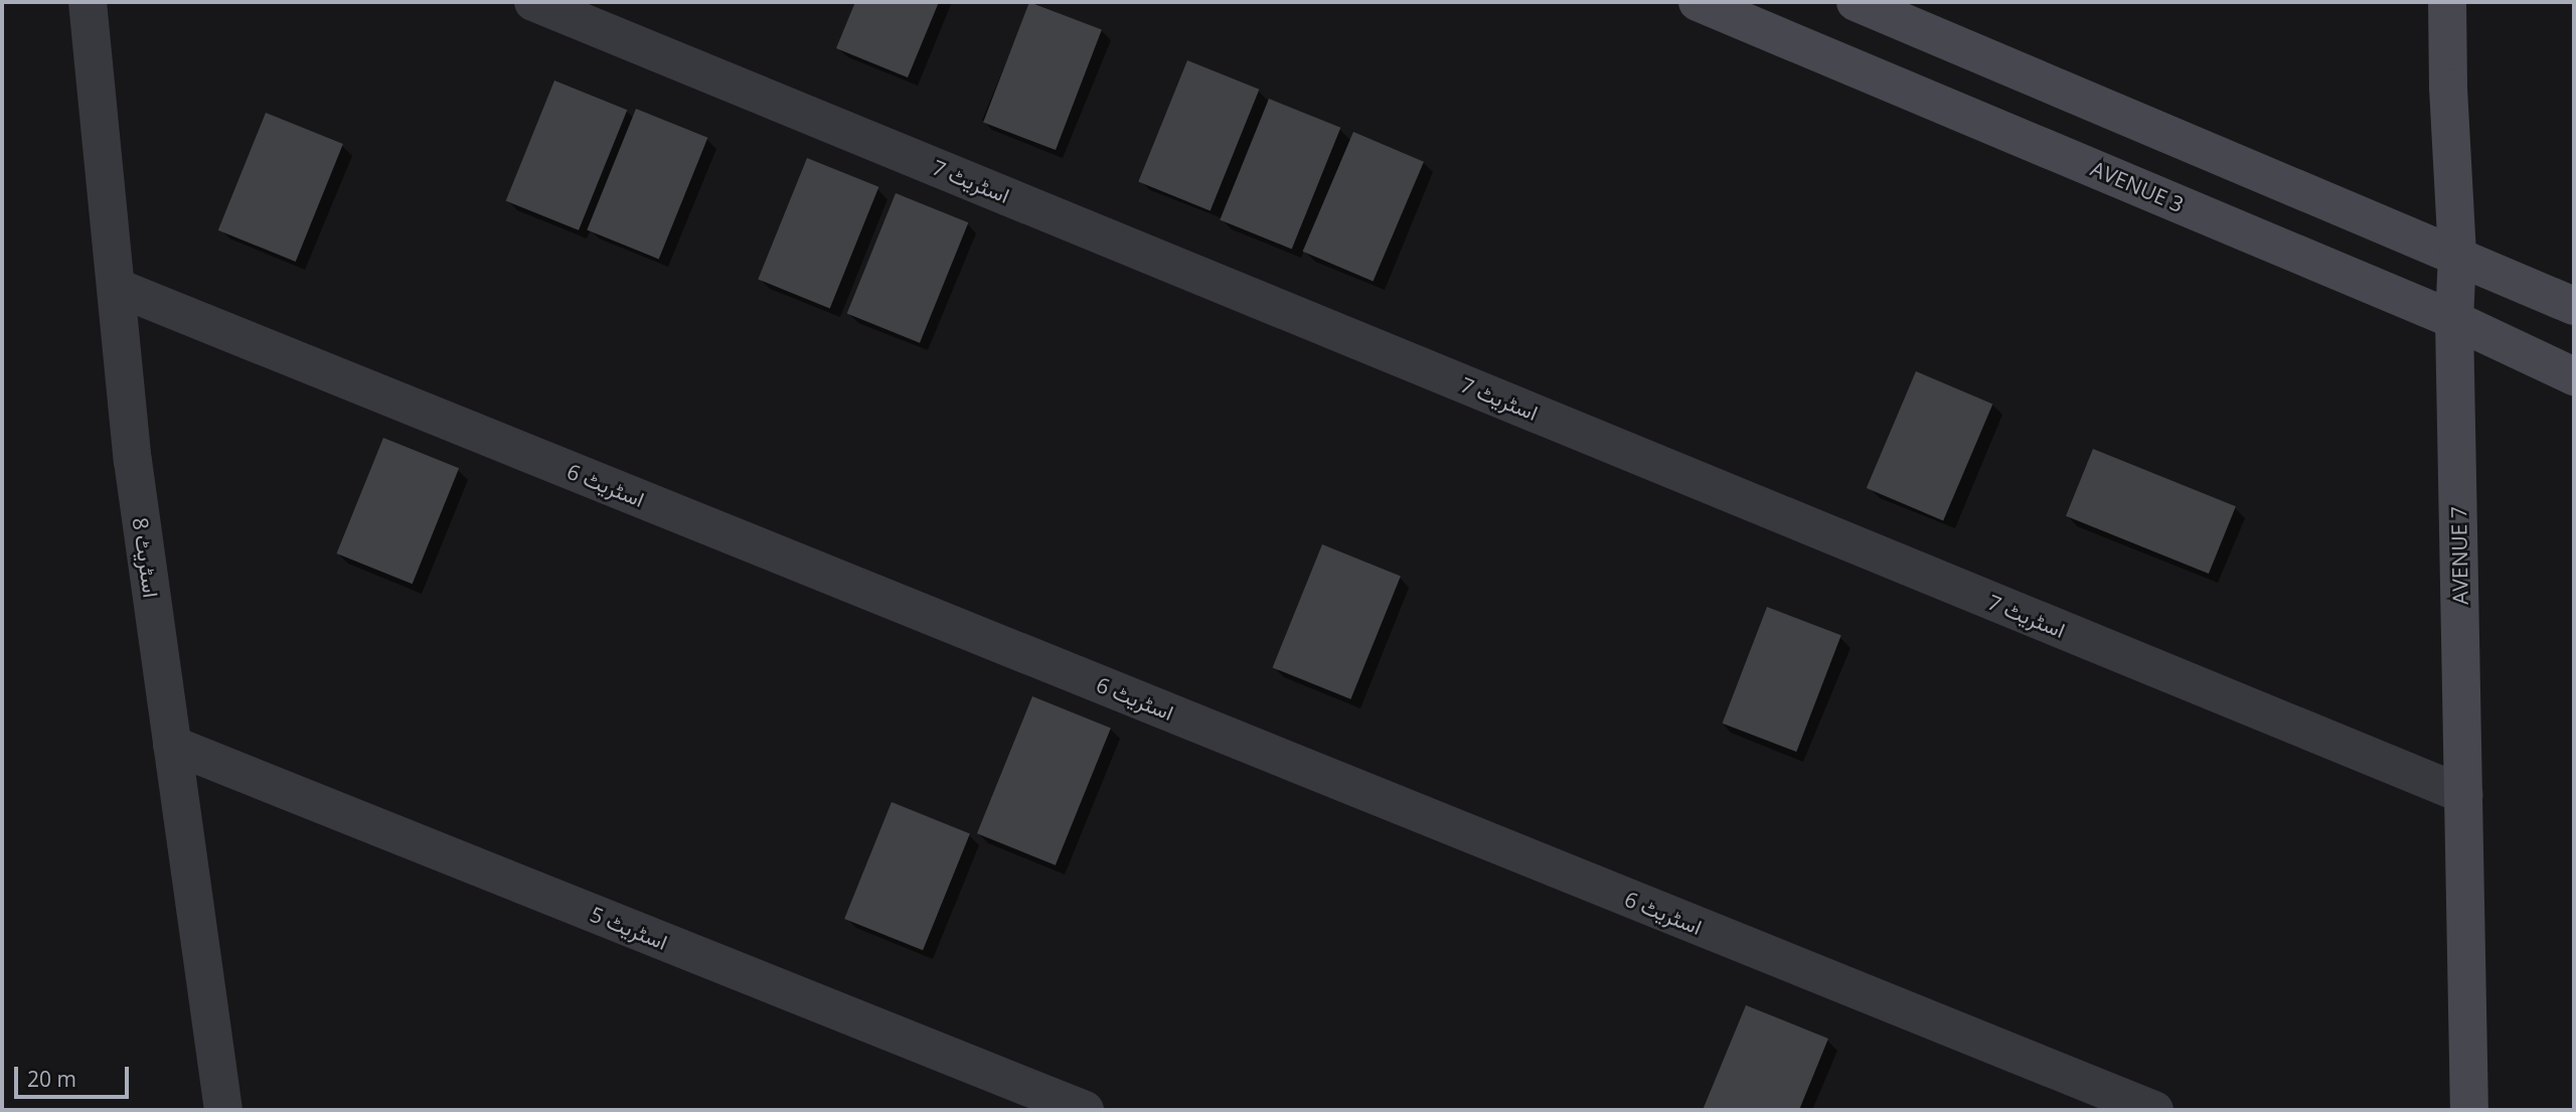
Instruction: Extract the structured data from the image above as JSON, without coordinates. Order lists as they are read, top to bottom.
{
  "streets": {
    "main road": ["AVENUE 3", "AVENUE 7"],
    "street": [
      "اسٹریٹ 7",
      "اسٹریٹ 6",
      "اسٹریٹ 8",
      "اسٹریٹ 5"
    ]
  },
  "crossings": [
    ["اسٹریٹ 7", "AVENUE 7"],
    ["AVENUE 3", "AVENUE 7"],
    ["اسٹریٹ 6", "اسٹریٹ 8"],
    ["اسٹریٹ 8", "اسٹریٹ 5"]
  ],
  "scale_bar": "20 m"
}
